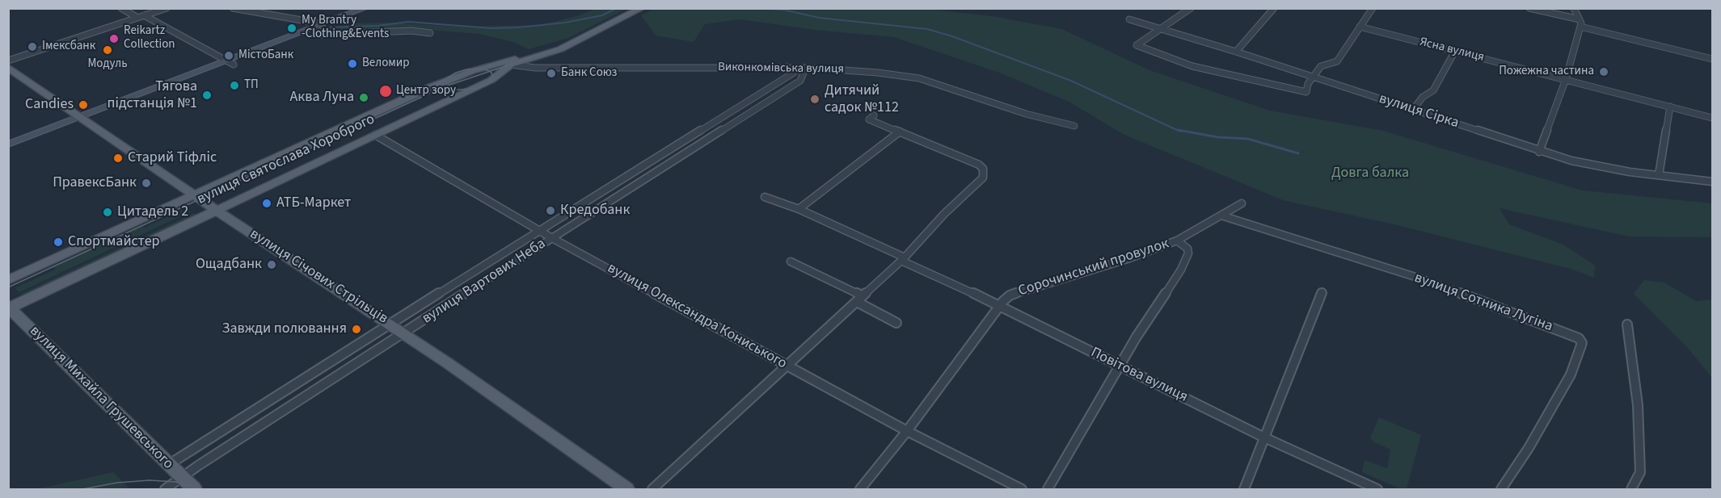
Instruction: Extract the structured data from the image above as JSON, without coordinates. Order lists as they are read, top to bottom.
{
  "streets": {
    "main road": ["вулиця Святослава Хороброго", "вулиця Січових Стрільців", "вулиця Михайла Грушевського"],
    "street": [
      "Ясна вулиця",
      "Виконкомівська вулиця",
      "вулиця Сірка",
      "Сорочинський провулок",
      "вулиця Вартових Неба",
      "вулиця Сотника Лугіна",
      "вулиця Олександра Кониського",
      "Повітова вулиця"
    ]
  },
  "crossings": [
    ["Виконкомівська вулиця", "вулиця Святослава Хороброго"],
    ["Виконкомівська вулиця", "вулиця Вартових Неба"],
    ["вулиця Святослава Хороброго", "вулиця Січових Стрільців"],
    ["вулиця Святослава Хороброго", "вулиця Олександра Кониського"],
    ["вулиця Святослава Хороброго", "вулиця Михайла Грушевського"],
    ["Сорочинський провулок", "вулиця Сотника Лугіна"],
    ["Сорочинський провулок", "вулиця Олександра Кониського"],
    ["Сорочинський провулок", "Повітова вулиця"],
    ["вулиця Січових Стрільців", "вулиця Вартових Неба"],
    ["вулиця Вартових Неба", "вулиця Олександра Кониського"],
    ["вулиця Вартових Неба", "вулиця Михайла Грушевського"]
  ],
  "parks": ["Довга балка"],
  "places": [
    "My Brantry -Clothing&Events",
    "Reikartz Collection",
    "Імексбанк",
    "Модуль",
    "МістоБанк",
    "Веломир",
    "Пожежна частина",
    "Банк Союз",
    "ТП",
    "Центр зору",
    "Тягова підстанція №1",
    "Аква Луна",
    "Дитячий садок №112",
    "Candies",
    "Старий Тіфліс",
    "ПравексБанк",
    "АТБ-Маркет",
    "Кредобанк",
    "Цитадель 2",
    "Спортмайстер",
    "Ощадбанк",
    "Завжди полювання"
  ]
}
